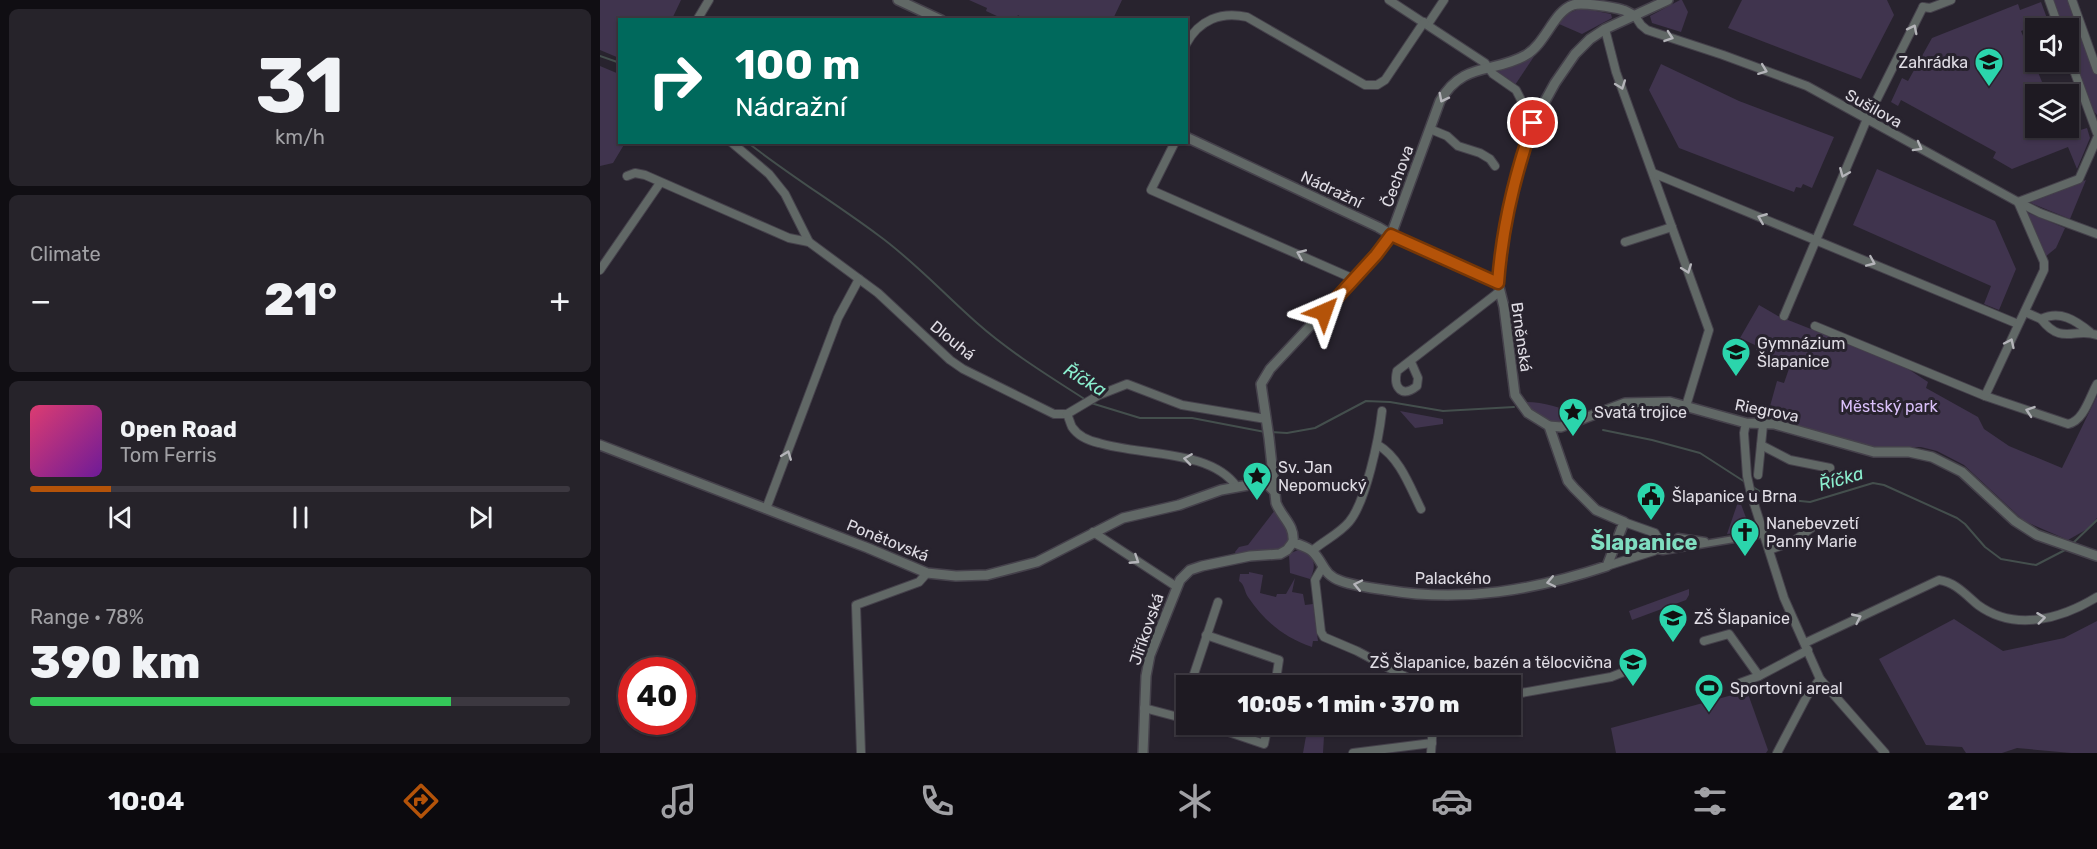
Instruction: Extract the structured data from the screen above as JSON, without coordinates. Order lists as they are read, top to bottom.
{
  "streets": {
    "street": [
      "Sušilova",
      "Čechova",
      "Nádražní",
      "Brněnská",
      "Dlouhá",
      "Riegrova",
      "Ponětovská",
      "Palackého",
      "Jiříkovská"
    ]
  },
  "crossings": [
    ["Sušilova", "Čechova"],
    ["Sušilova", "Brněnská"],
    ["Čechova", "Nádražní"],
    ["Čechova", "Brněnská"],
    ["Nádražní", "Brněnská"],
    ["Brněnská", "Riegrova"]
  ],
  "one_way": ["Sušilova", "Palackého"],
  "districts": ["Šlapanice"],
  "water": ["Říčka"],
  "parks": ["Městský park"],
  "places": {
    "school or university": [
      "Zahrádka",
      "Gymnázium Šlapanice",
      "ZŠ Šlapanice",
      "ZŠ Šlapanice, bazén a tělocvična"
    ],
    "place": ["Svatá trojice", "Sv. Jan Nepomucký"],
    "public building": ["Šlapanice u Brna"],
    "church": ["Nanebevzetí Panny Marie"],
    "sports": ["Sportovni areal"]
  },
  "page": {
    "tile": [
      ["31", "km/h"],
      "Climate",
      ["Range · 78%", "390 km"]
    ],
    "turn": ["100 m", "Nádražní"],
    "heat": ["−", "21°", "+"],
    "song": ["Open Road", "Tom Ferris"],
    "limit": "40",
    "trip": "10:05 · 1 min · 370 m",
    "tabs": ["10:04", "21°"]
  }
}
